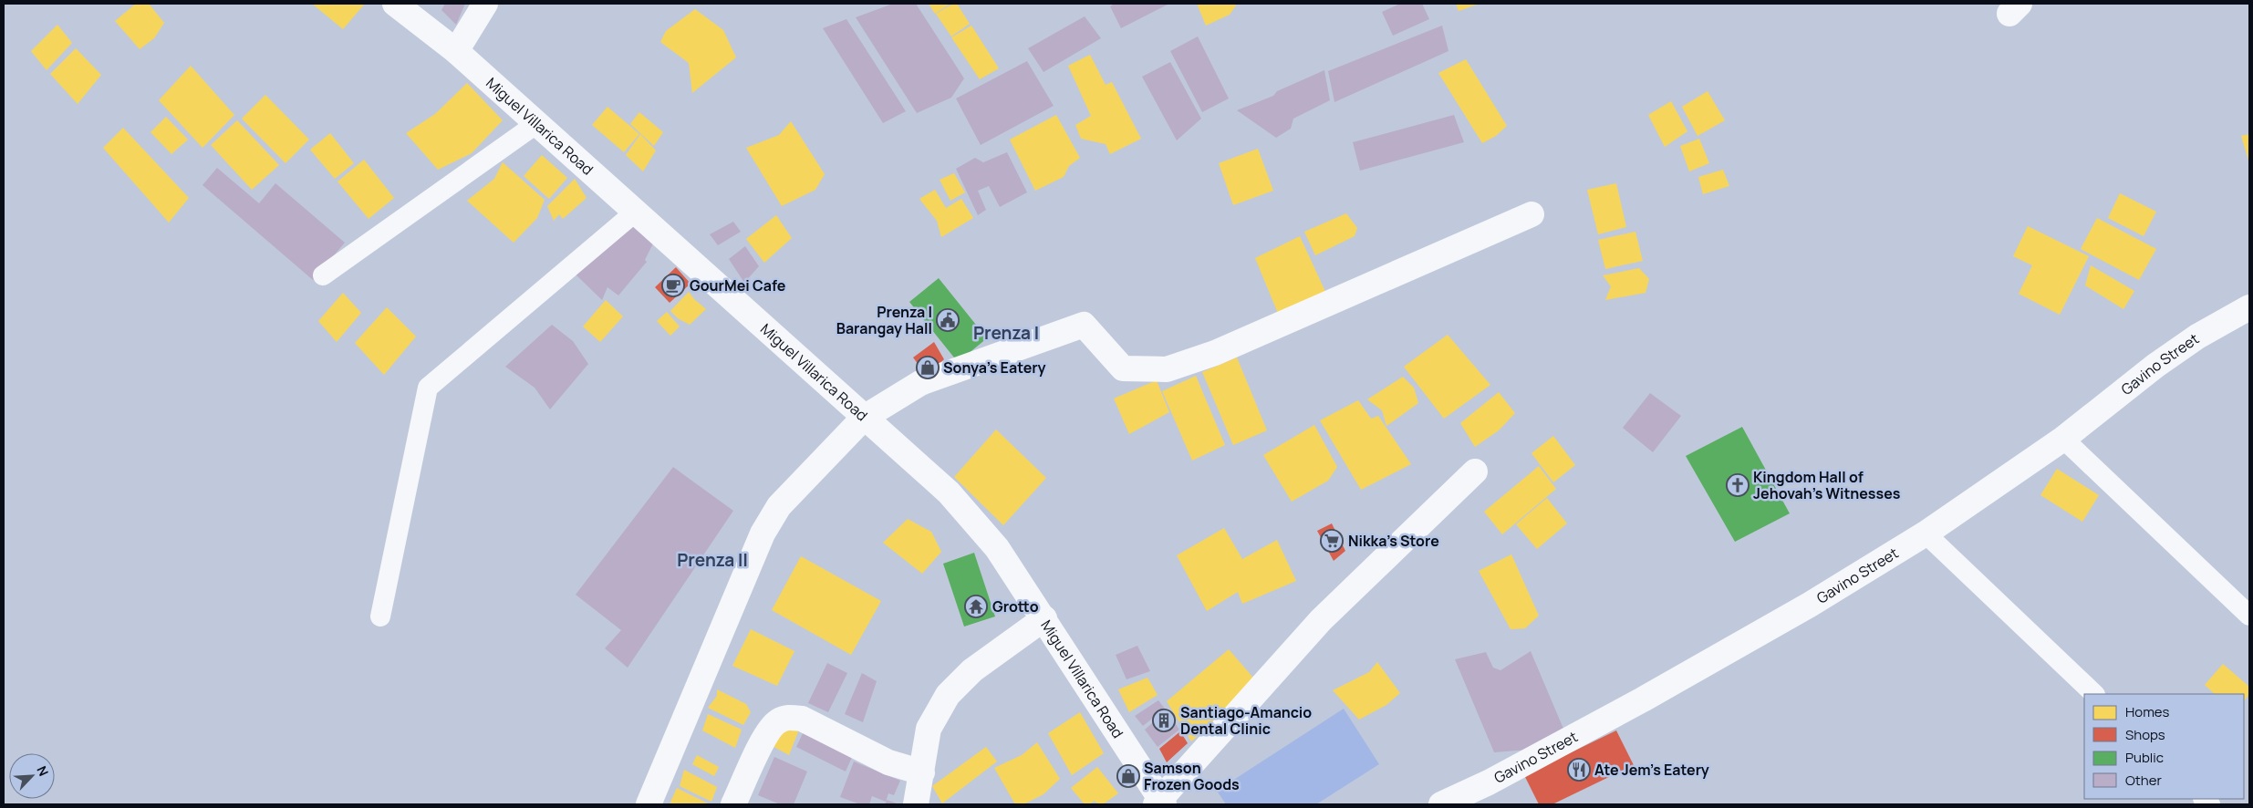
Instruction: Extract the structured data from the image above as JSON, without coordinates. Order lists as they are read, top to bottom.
{
  "streets": {
    "street": ["Miguel Villarica Road", "Gavino Street"]
  },
  "districts": ["Prenza I", "Prenza II"],
  "places": {
    "cafe": ["GourMei Cafe"],
    "public building": ["Prenza I Barangay Hall"],
    "shop": ["Sonya's Eatery", "Samson Frozen Goods"],
    "church": ["Kingdom Hall of Jehovah's Witnesses"],
    "supermarket": ["Nikka's Store"],
    "temple": ["Grotto"],
    "building": ["Santiago-Amancio Dental Clinic"],
    "restaurant": ["Ate Jem's Eatery"]
  },
  "legend": [
    "Homes",
    "Shops",
    "Public",
    "Other"
  ],
  "north": "top right"
}
